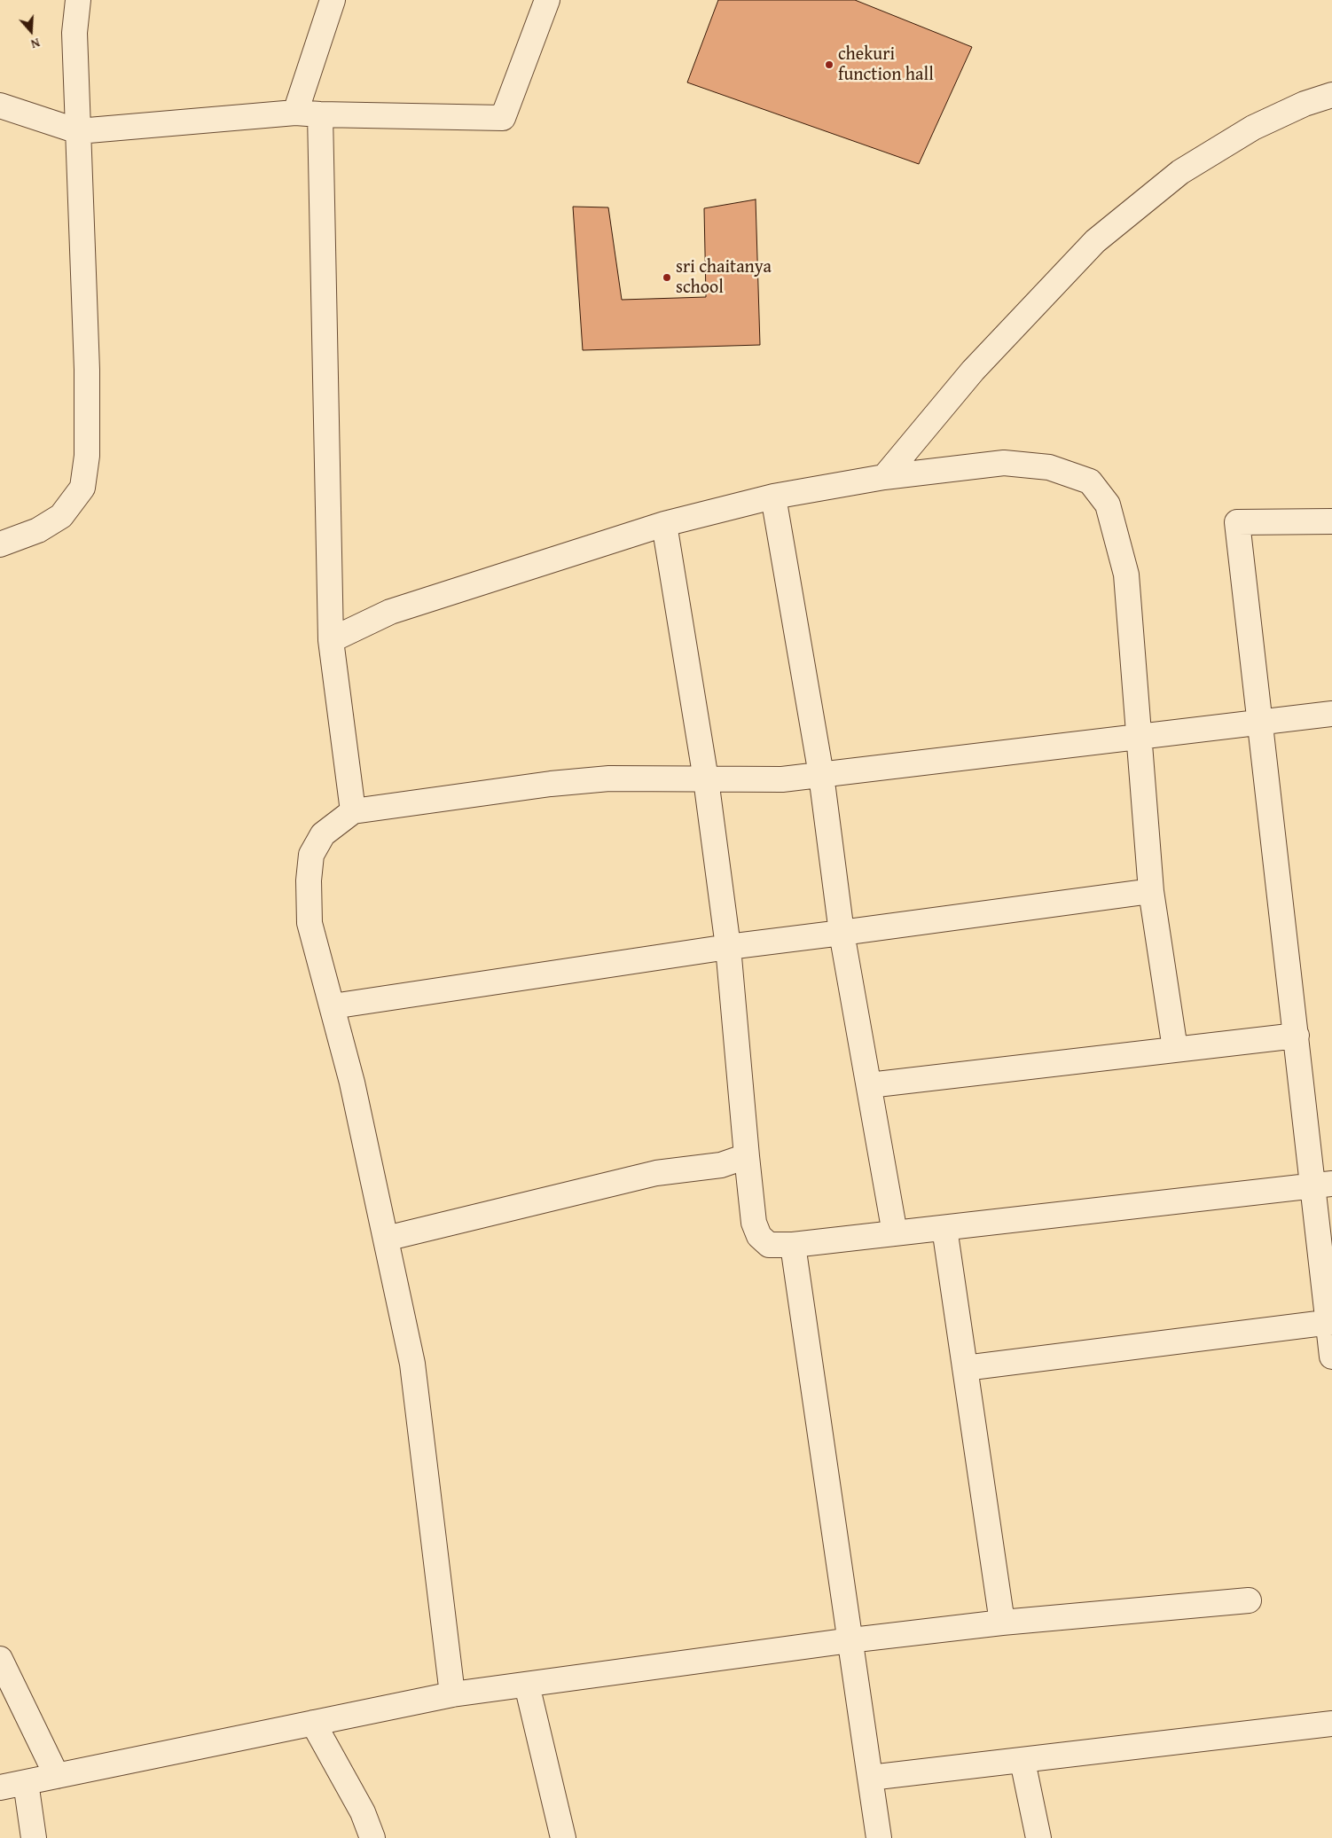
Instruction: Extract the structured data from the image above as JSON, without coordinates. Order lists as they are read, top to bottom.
{
  "places": ["chekuri function hall", "sri chaitanya school"],
  "north": "bottom"
}
